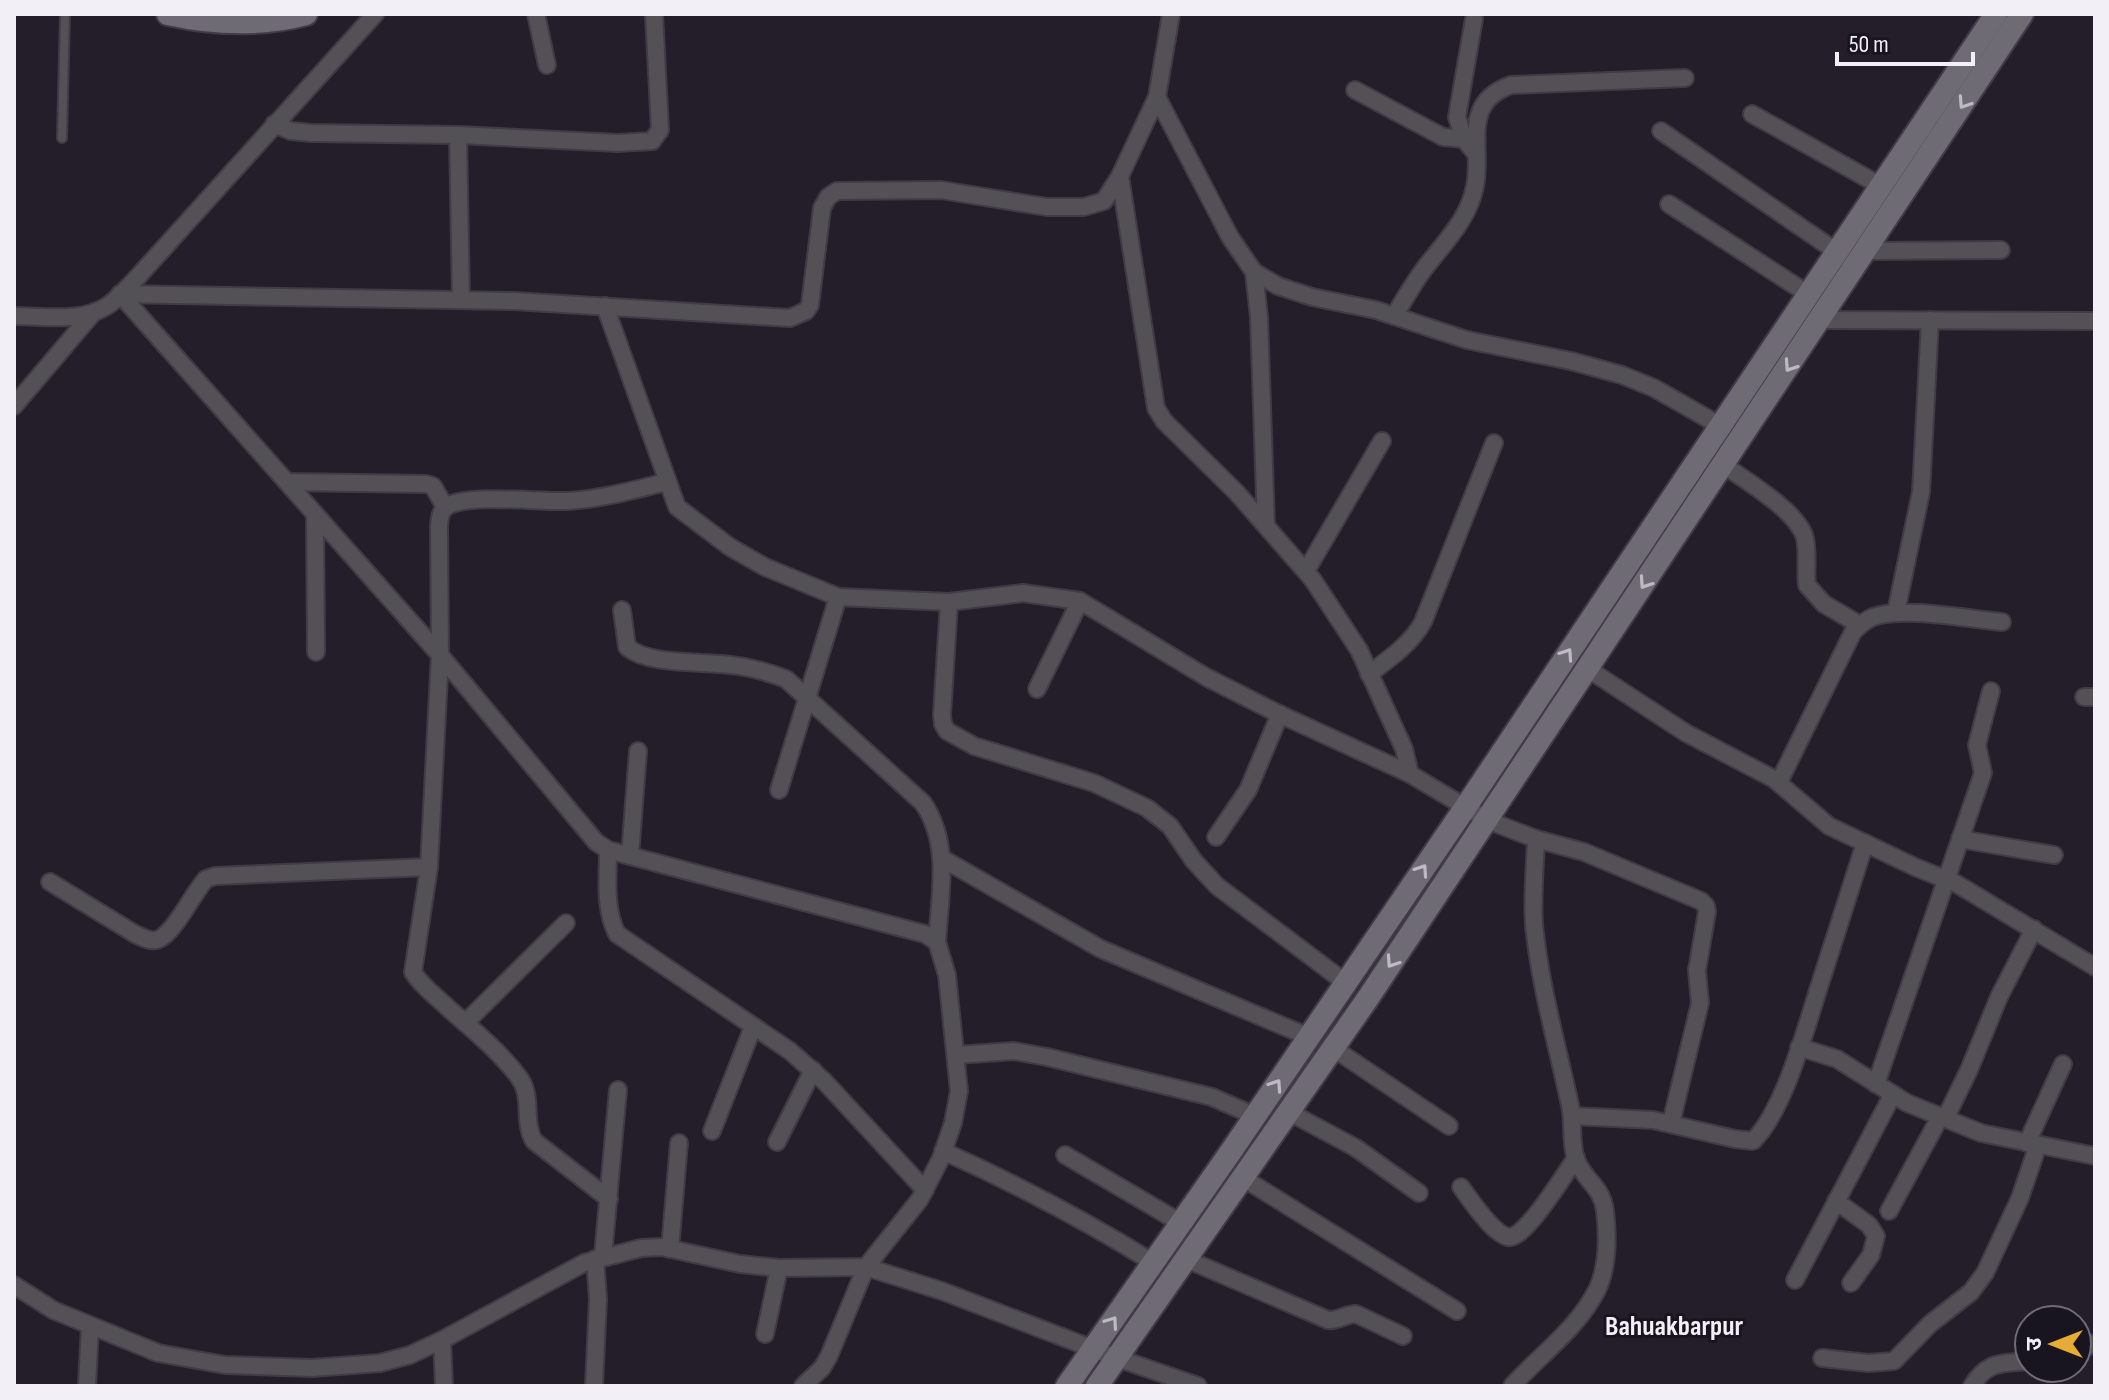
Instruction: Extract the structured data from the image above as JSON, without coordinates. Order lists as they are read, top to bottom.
{
  "districts": ["Bahuakbarpur"],
  "scale_bar": "50 m",
  "north": "left"
}
